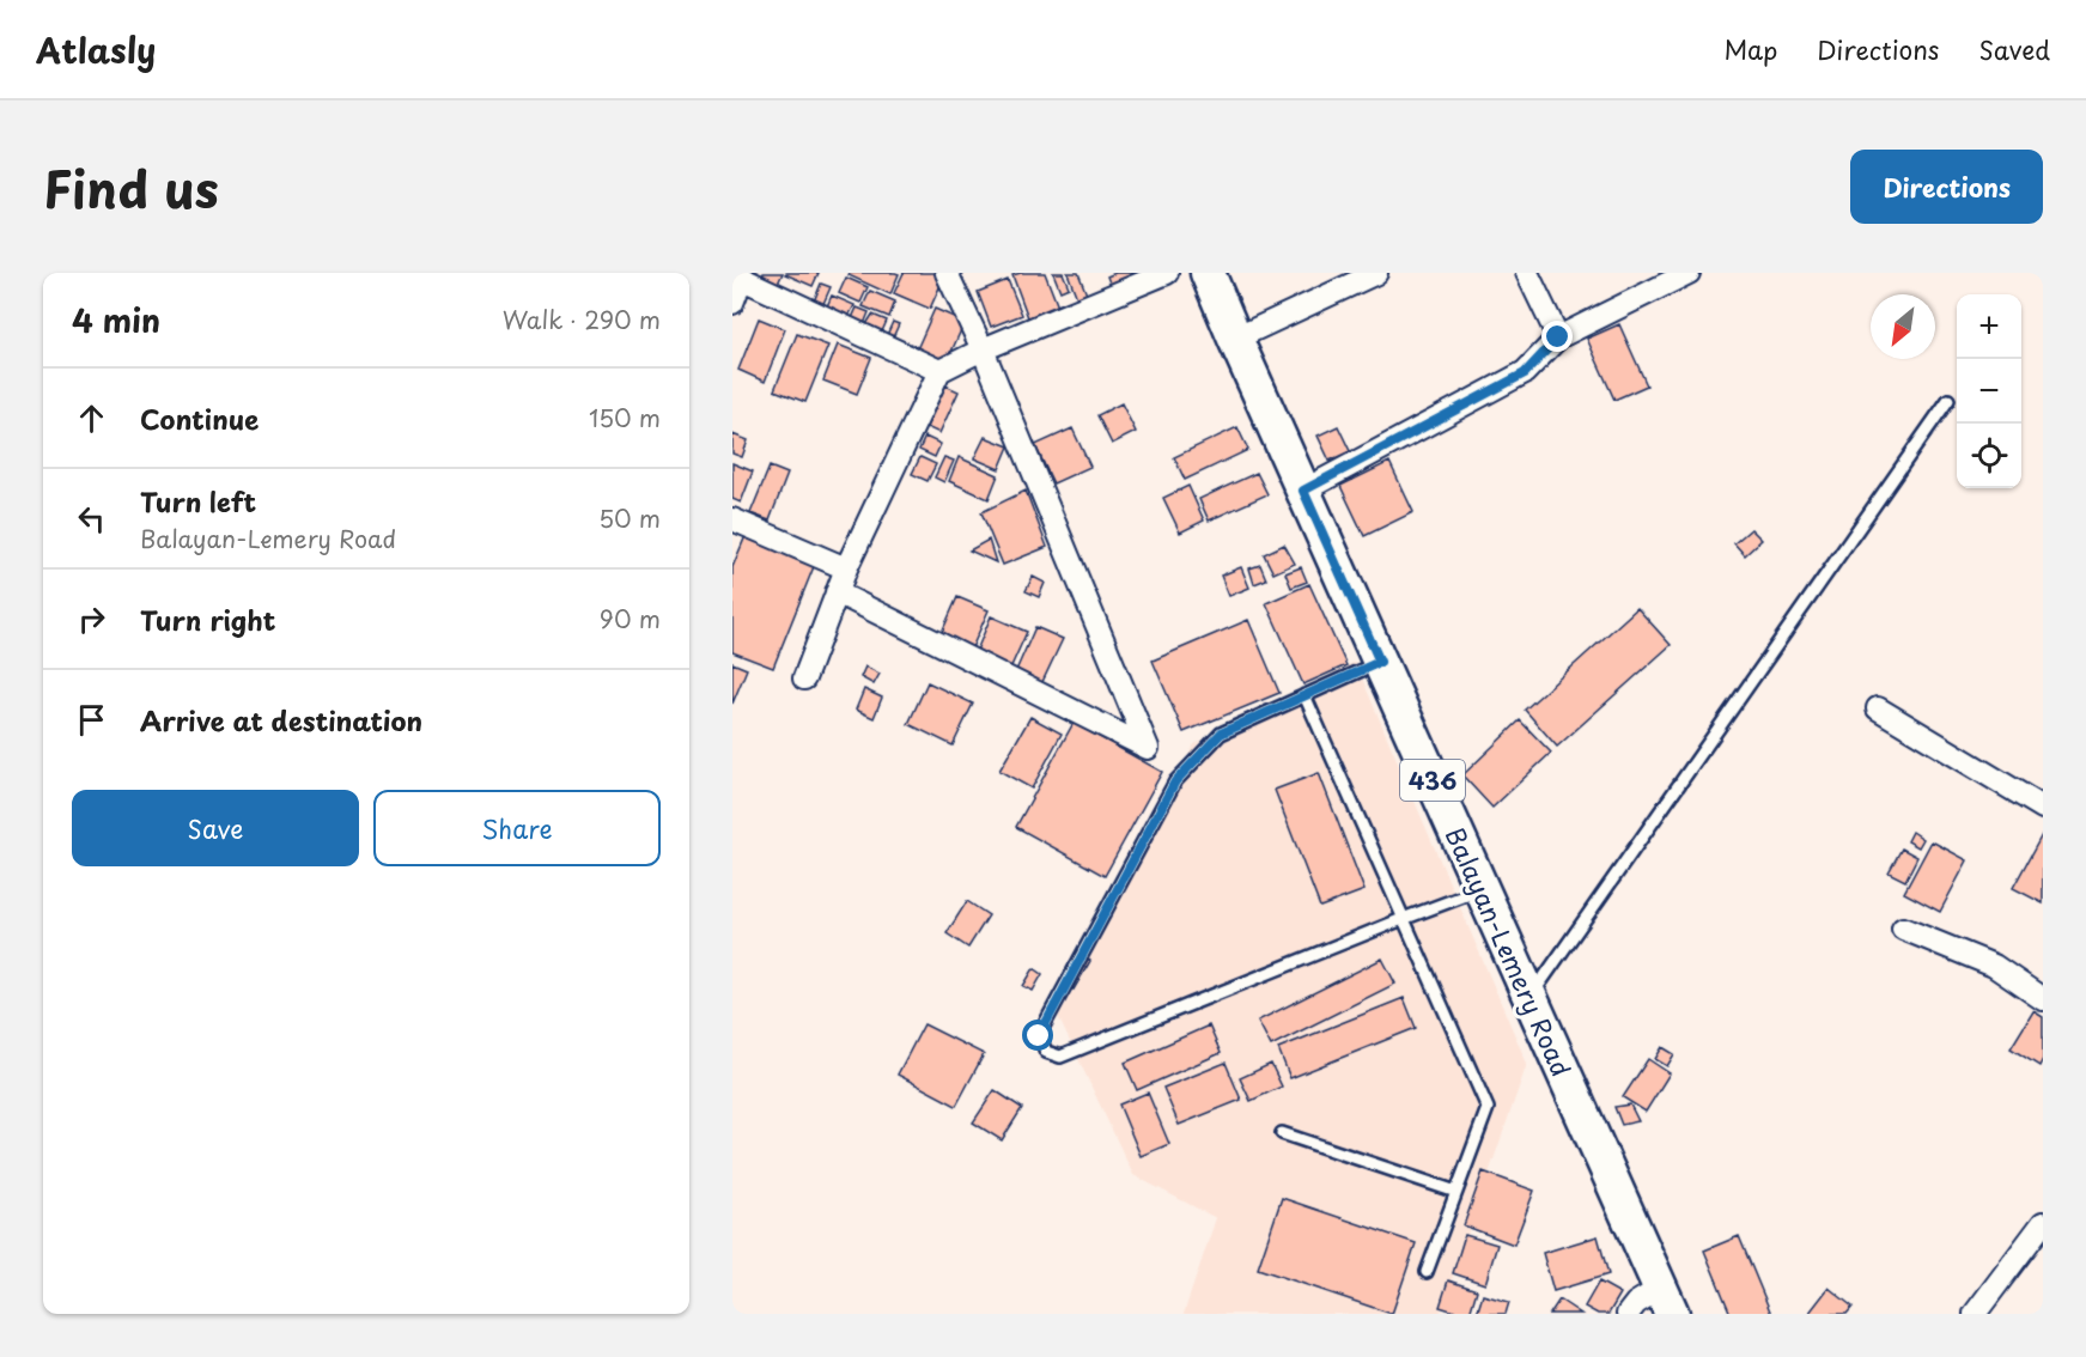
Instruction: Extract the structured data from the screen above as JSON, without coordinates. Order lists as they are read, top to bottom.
{
  "streets": {
    "main road": ["436", "Balayan-Lemery Road"]
  },
  "north": "bottom left",
  "page": {
    "header": "Atlasly",
    "nav": ["Map", "Directions", "Saved"],
    "title": "Find us",
    "buttons": [
      "Directions",
      ["Save", "Share"]
    ],
    "heading": ["4 min", "Walk · 290 m"],
    "map_buttons": ["+", "−"],
    "list": [
      ["Continue", "150 m"],
      ["Turn left", "Balayan-Lemery Road", "50 m"],
      ["Turn right", "90 m"],
      "Arrive at destination"
    ]
  }
}
